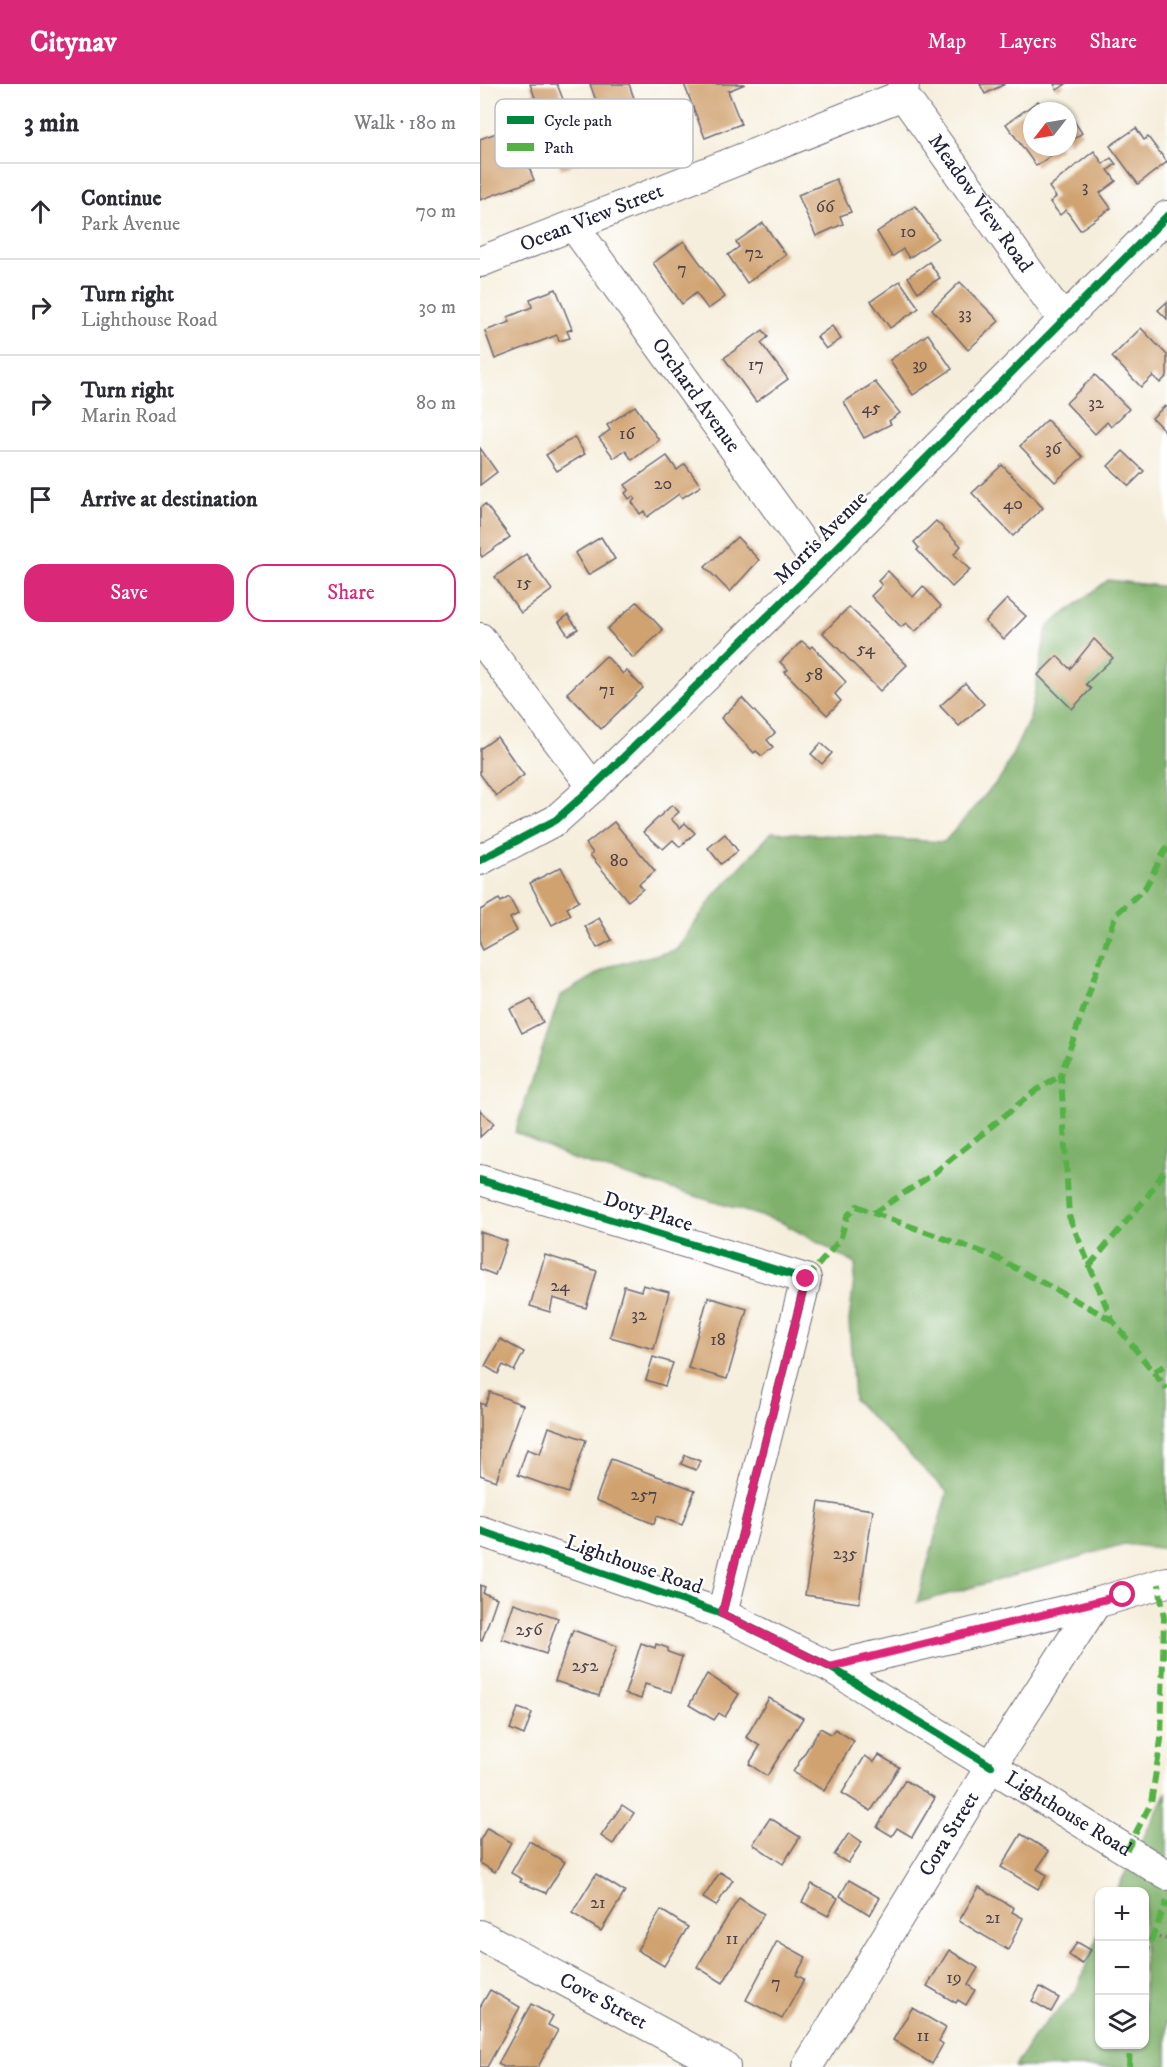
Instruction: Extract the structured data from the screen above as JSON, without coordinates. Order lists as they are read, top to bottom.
{
  "streets": {
    "street": [
      "Meadow View Road",
      "Ocean View Street",
      "Orchard Avenue",
      "Morris Avenue",
      "Doty Place",
      "Lighthouse Road",
      "Cora Street",
      "Cove Street"
    ]
  },
  "crossings": [
    ["Meadow View Road", "Ocean View Street"],
    ["Meadow View Road", "Morris Avenue"],
    ["Ocean View Street", "Orchard Avenue"],
    ["Orchard Avenue", "Morris Avenue"],
    ["Doty Place", "Lighthouse Road"],
    ["Lighthouse Road", "Cora Street"]
  ],
  "house_numbers": [
    "3",
    "66",
    "10",
    "72",
    "7",
    "33",
    "17",
    "39",
    "32",
    "45",
    "16",
    "36",
    "20",
    "40",
    "15",
    "54",
    "58",
    "71",
    "80",
    "24",
    "32",
    "18",
    "257",
    "235",
    "256",
    "252",
    "21",
    "21",
    "11",
    "19",
    "7",
    "11"
  ],
  "legend": ["Cycle path", "Path"],
  "north": "bottom left",
  "page": {
    "header": "Citynav",
    "nav": ["Map", "Layers", "Share"],
    "heading": ["3 min", "Walk · 180 m"],
    "list": [
      ["Continue", "Park Avenue", "70 m"],
      ["Turn right", "Lighthouse Road", "30 m"],
      ["Turn right", "Marin Road", "80 m"],
      "Arrive at destination"
    ],
    "buttons": ["Save", "Share"],
    "map_buttons": ["+", "−"]
  }
}
